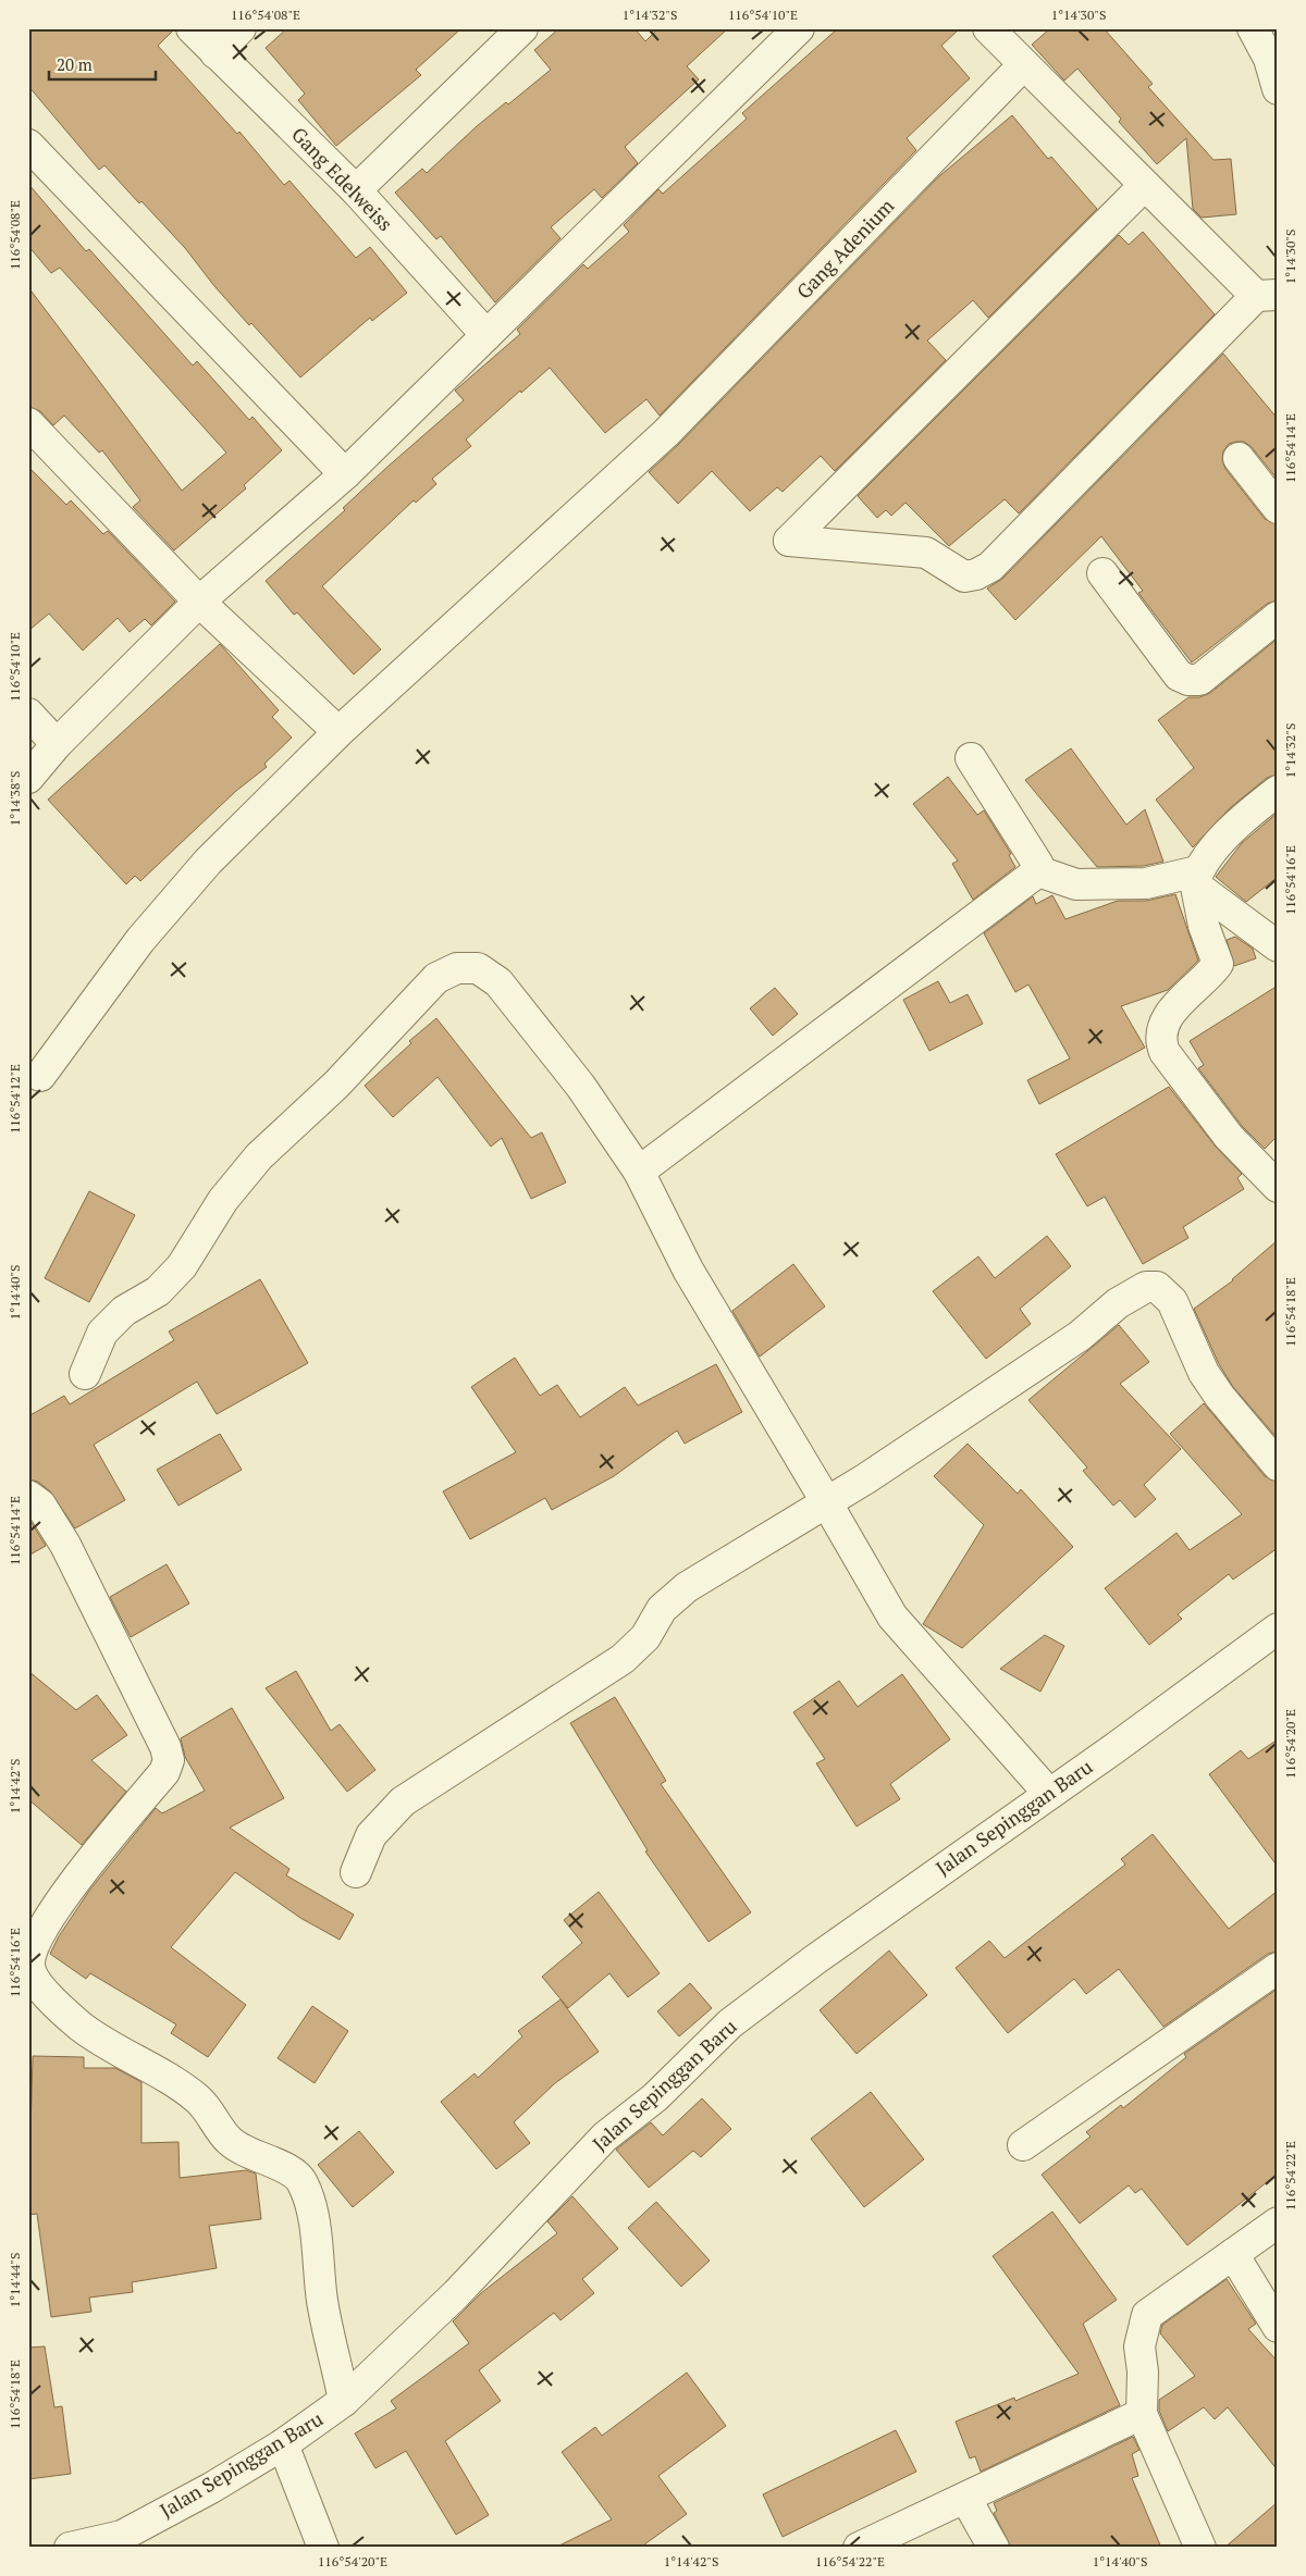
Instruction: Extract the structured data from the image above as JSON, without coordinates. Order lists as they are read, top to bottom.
{
  "streets": {
    "street": ["Gang Edelweiss", "Gang Adenium", "Jalan Sepinggan Baru"]
  },
  "scale_bar": "20 m",
  "coordinates": [
    "116°54'08\"E",
    "1°14'32\"S",
    "116°54'10\"E",
    "1°14'30\"S",
    "116°54'14\"E",
    "1°14'38\"S",
    "116°54'16\"E",
    "116°54'12\"E",
    "1°14'40\"S",
    "116°54'18\"E",
    "116°54'20\"E",
    "1°14'42\"S",
    "116°54'22\"E",
    "1°14'44\"S"
  ]
}
